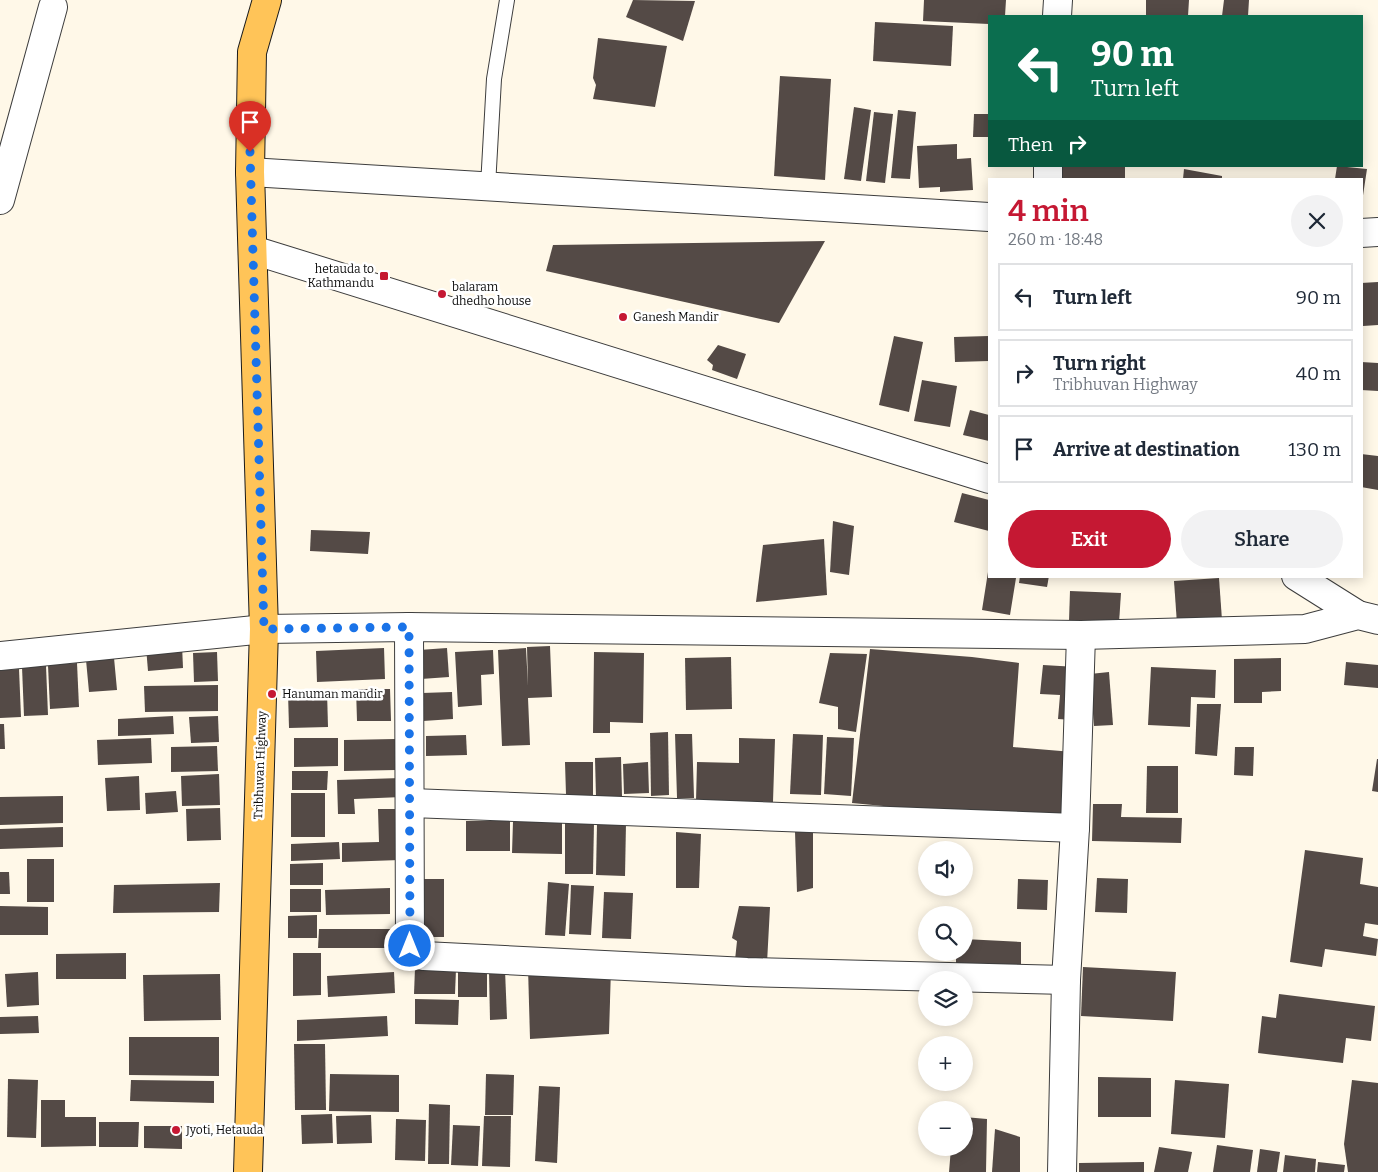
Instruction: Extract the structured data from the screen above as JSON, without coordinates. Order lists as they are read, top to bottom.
{
  "streets": {
    "main road": ["Tribhuvan Highway"]
  },
  "places": {
    "transit": ["hetauda to Kathmandu"],
    "other": [
      "balaram dhedho house",
      "Ganesh Mandir",
      "Hanuman mandir",
      "Jyoti, Hetauda"
    ]
  },
  "page": {
    "turn": ["90 m", "Turn left"],
    "then": "Then",
    "heading": ["4 min", "260 m · 18:48"],
    "list": [
      {
        "name": "Turn left",
        "value": "90 m"
      },
      {
        "name": "Turn right",
        "note": "Tribhuvan Highway",
        "value": "40 m"
      },
      {
        "name": "Arrive at destination",
        "value": "130 m"
      }
    ],
    "buttons": ["Exit", "Share"],
    "map_buttons": ["+", "−"]
  }
}
